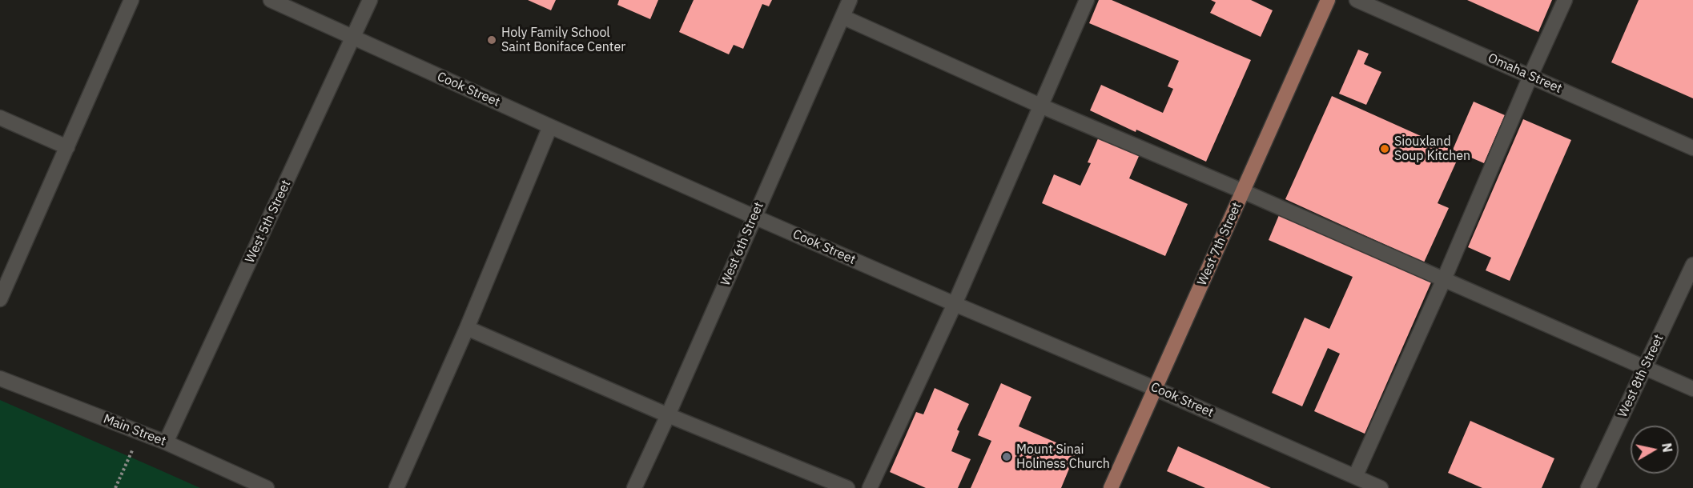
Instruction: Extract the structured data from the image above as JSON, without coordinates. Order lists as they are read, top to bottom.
{
  "streets": {
    "main road": ["West 7th Street"],
    "street": [
      "Omaha Street",
      "Cook Street",
      "West 5th Street",
      "West 6th Street",
      "West 8th Street",
      "Main Street"
    ]
  },
  "crossings": [
    ["Cook Street", "West 5th Street"],
    ["Cook Street", "West 6th Street"],
    ["Cook Street", "West 7th Street"],
    ["West 5th Street", "Main Street"]
  ],
  "places": ["Holy Family School Saint Boniface Center", "Siouxland Soup Kitchen", "Mount Sinai Holiness Church"],
  "north": "right"
}
